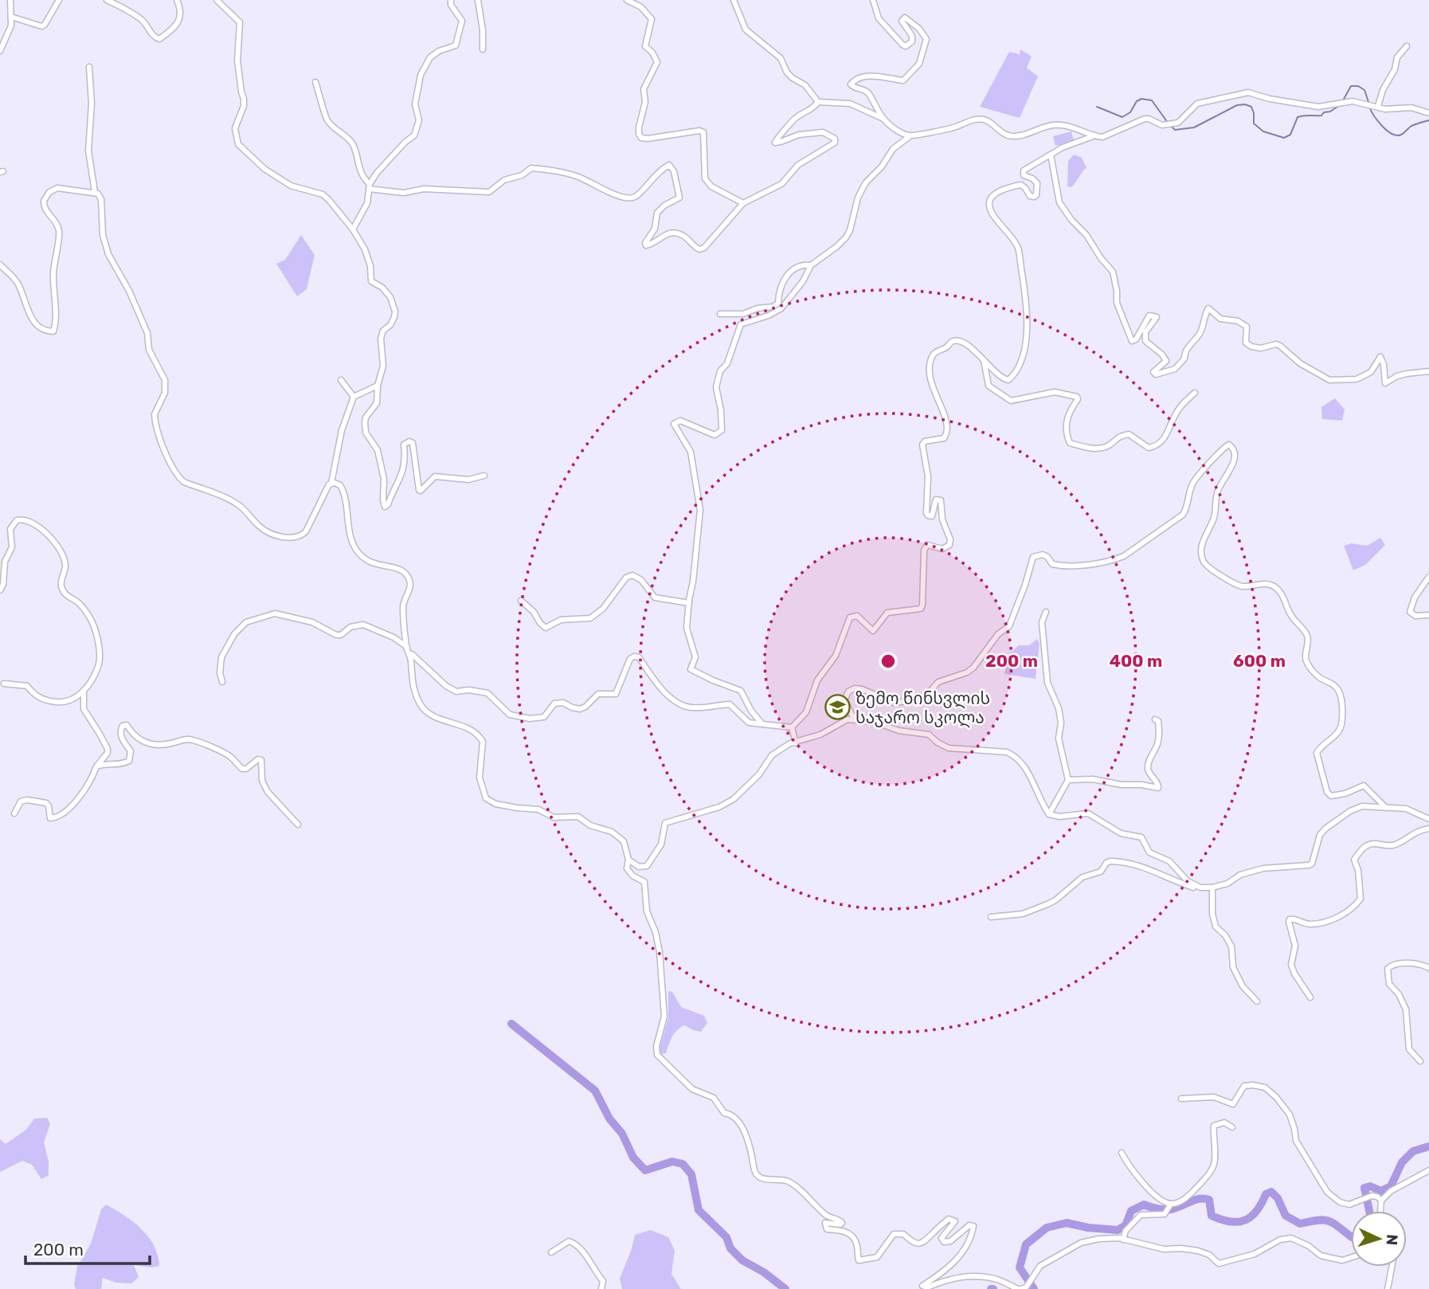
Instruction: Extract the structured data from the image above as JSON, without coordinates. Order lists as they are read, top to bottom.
{
  "places": {
    "school or university": ["ზემო წინსვლის საჯარო სკოლა"]
  },
  "scale_bar": "200 m",
  "north": "right",
  "rings": ["200 m", "400 m", "600 m"]
}
